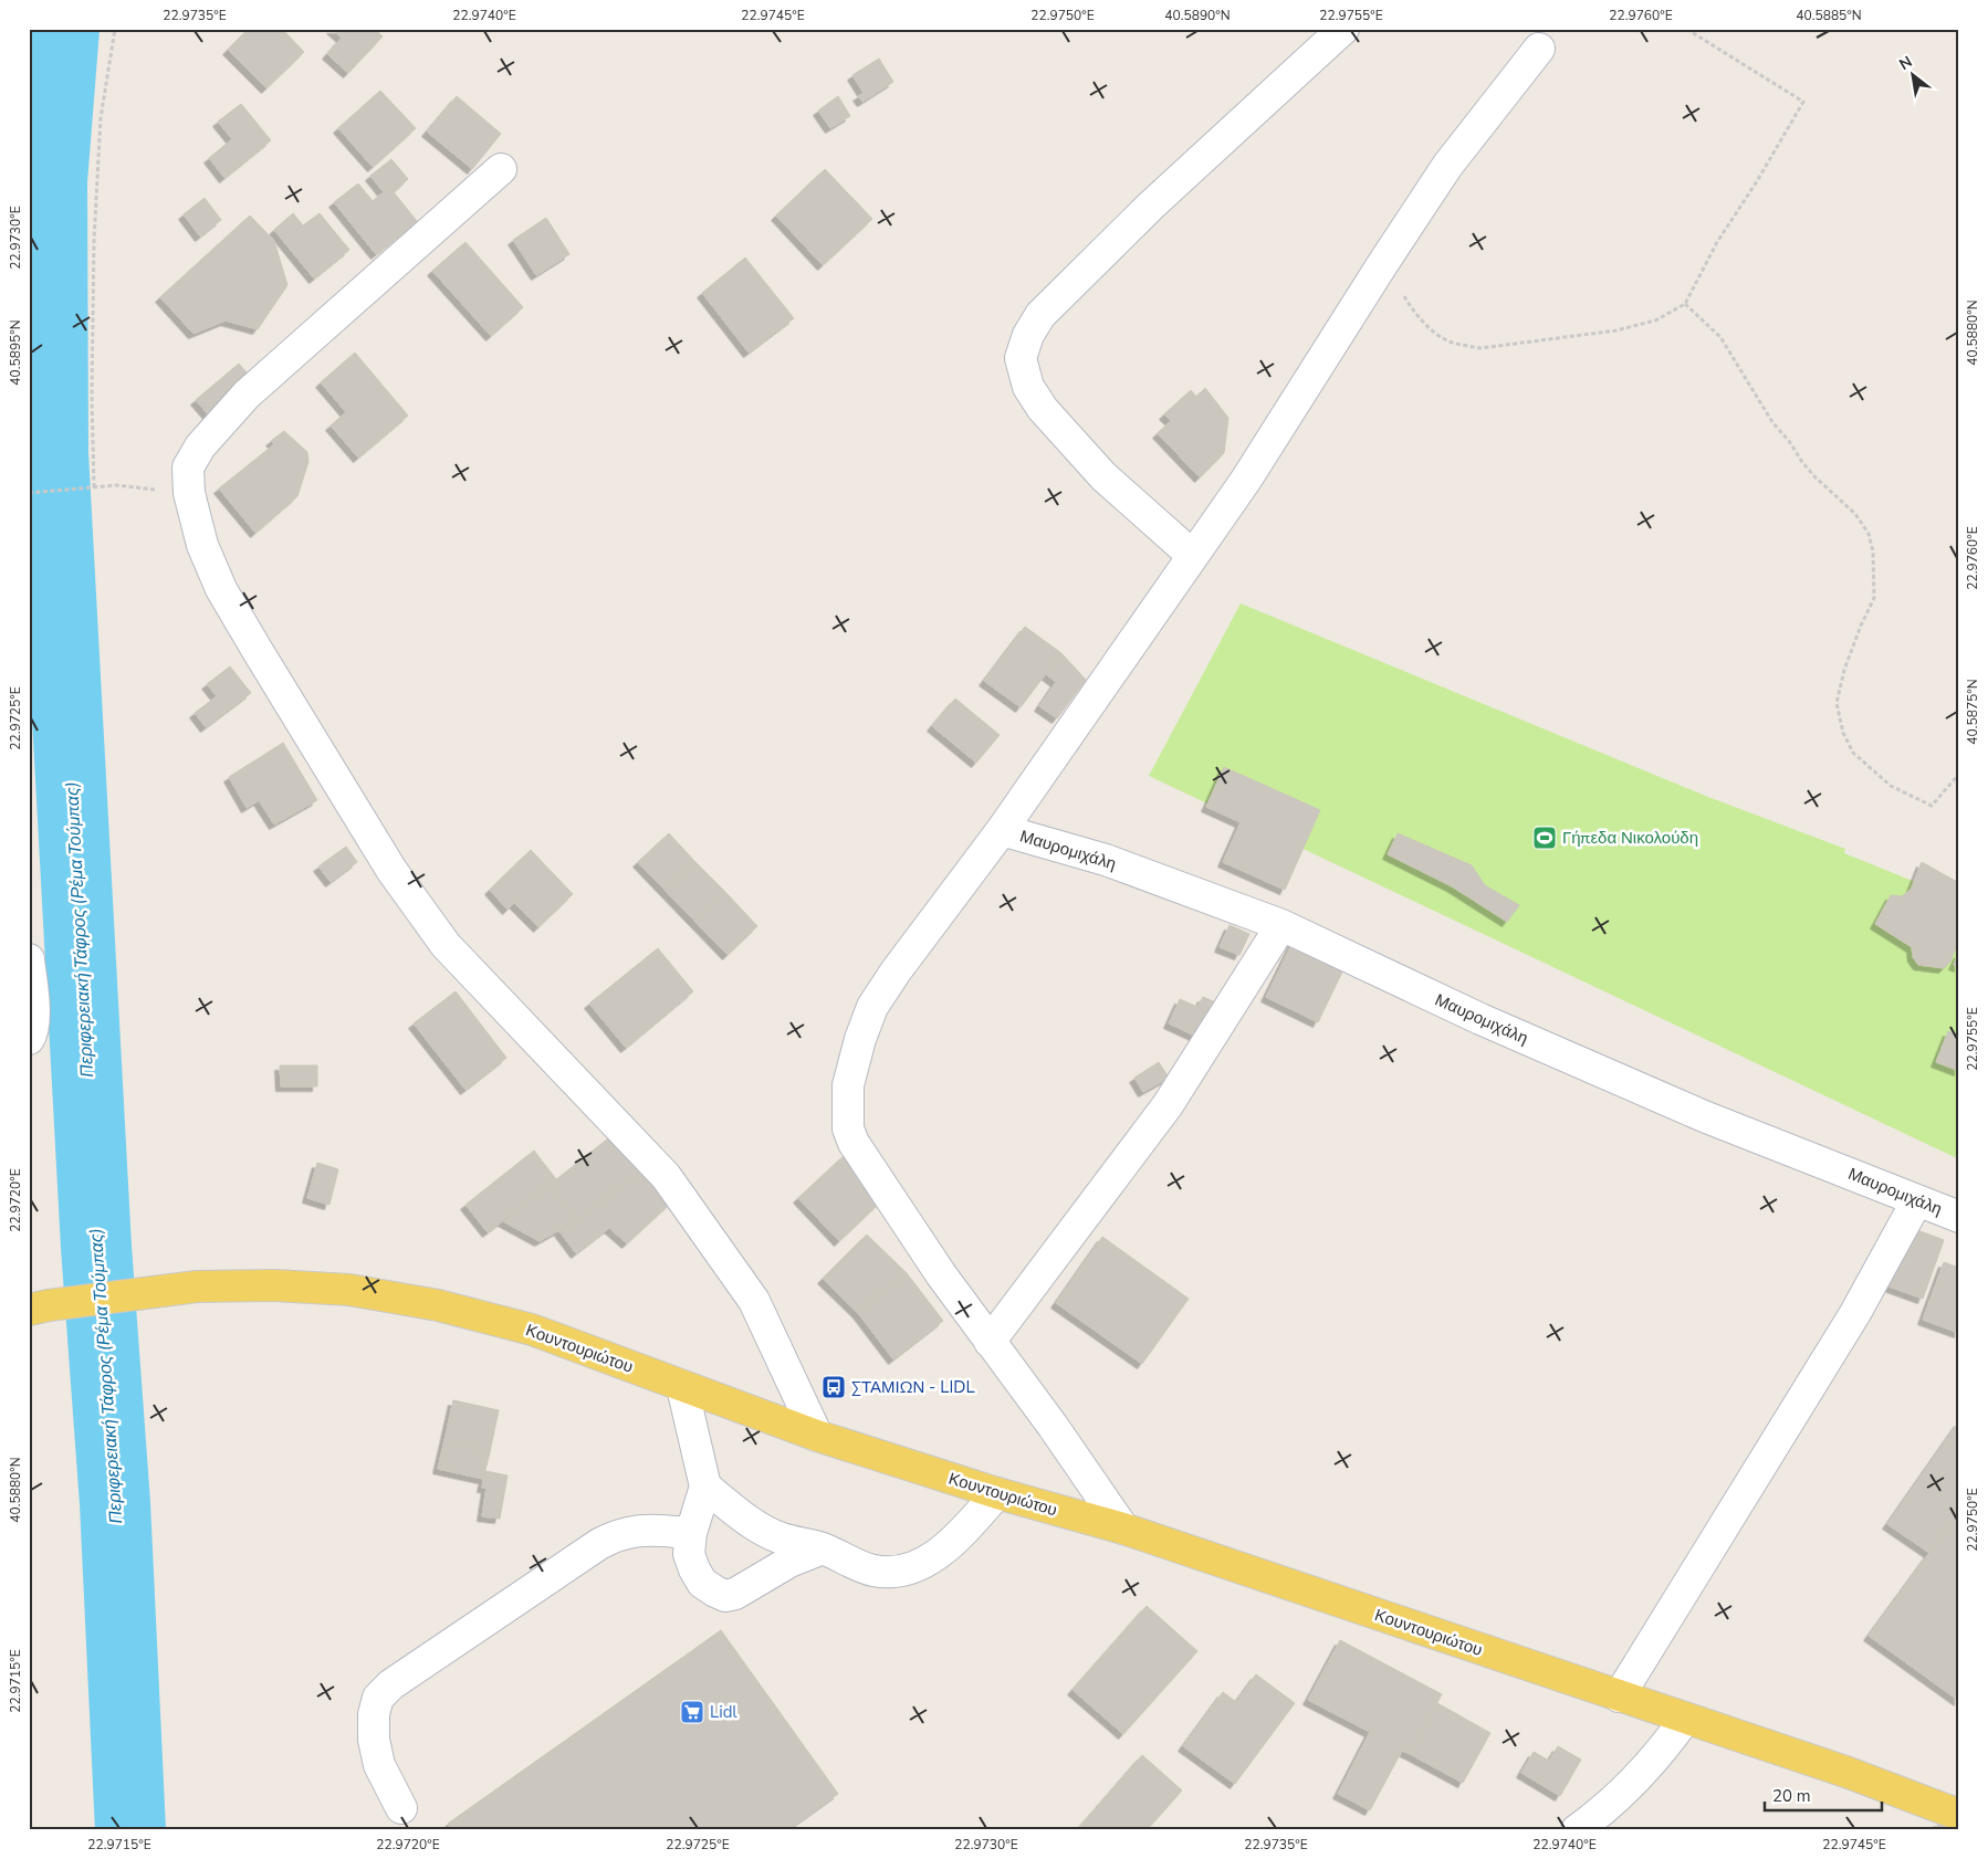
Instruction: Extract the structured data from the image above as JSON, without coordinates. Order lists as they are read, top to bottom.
{
  "streets": {
    "main road": ["Κουντουριώτου"],
    "street": ["Μαυρομιχάλη"]
  },
  "water": ["Περιφερειακή Τάφρος (Ρέμα Τούμπας)"],
  "places": {
    "sports": ["Γήπεδα Νικολούδη"],
    "bus stop": ["ΣΤΑΜΙΩΝ - LIDL"],
    "supermarket": ["Lidl"]
  },
  "scale_bar": "20 m",
  "north": "top left",
  "coordinates": [
    "22.9735°E",
    "22.9740°E",
    "22.9745°E",
    "22.9750°E",
    "40.5890°N",
    "22.9755°E",
    "22.9760°E",
    "40.5885°N",
    "22.9730°E",
    "40.5880°N",
    "40.5895°N",
    "40.5875°N",
    "22.9725°E",
    "22.9720°E",
    "22.9715°E"
  ]
}
